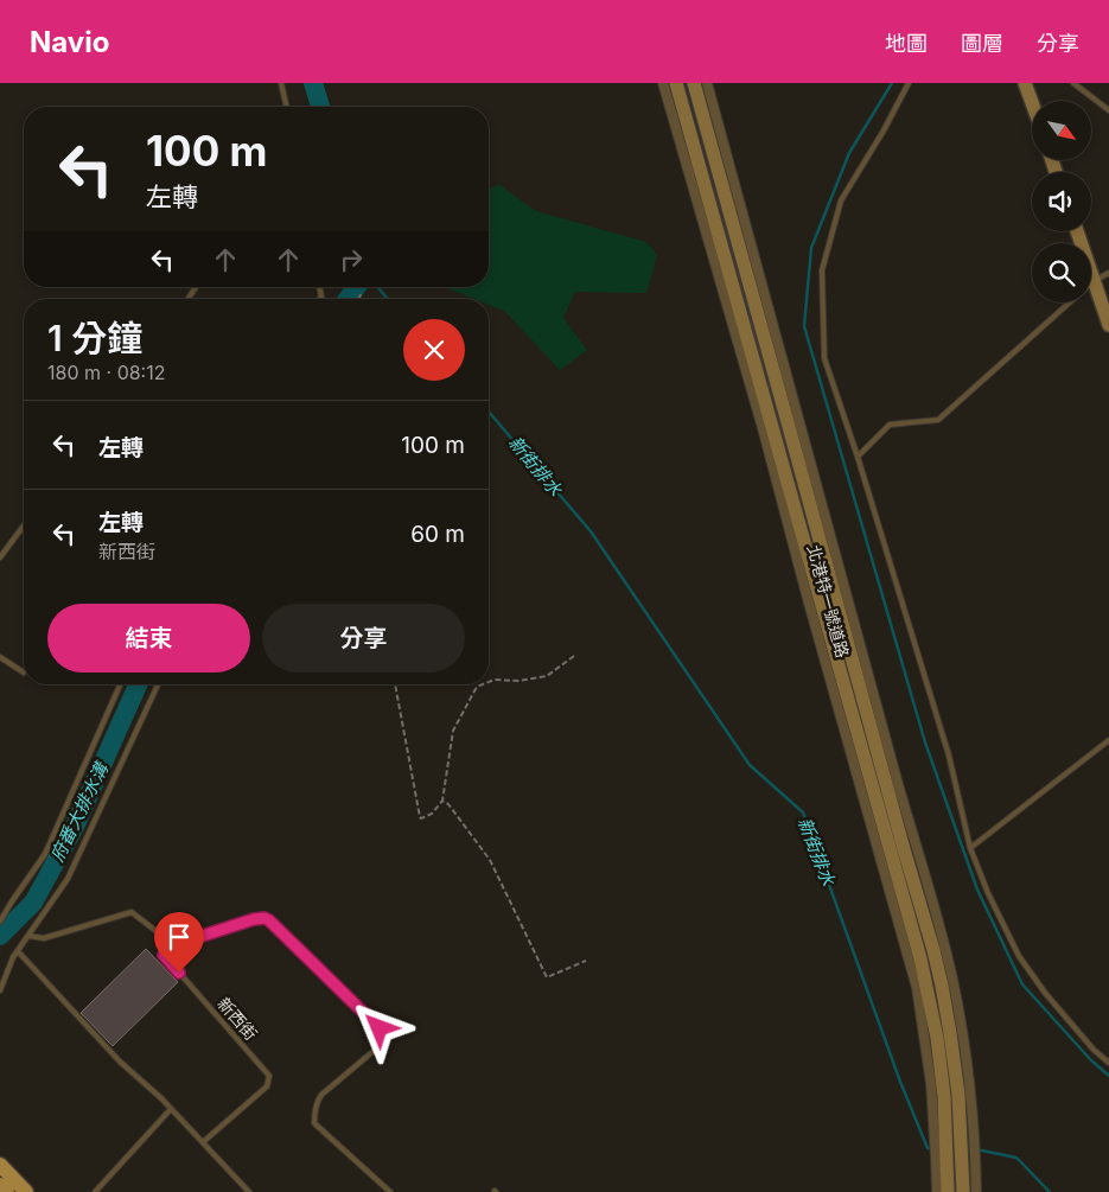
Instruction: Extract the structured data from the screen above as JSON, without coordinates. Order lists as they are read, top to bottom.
{
  "streets": {
    "street": ["北港特一號道路"],
    "lane": ["新西街"]
  },
  "water": ["新街排水", "府番大排水溝"],
  "north": "bottom right",
  "page": {
    "header": "Navio",
    "nav": ["地圖", "圖層", "分享"],
    "turn": ["100 m", "左轉"],
    "heading": ["1 分鐘", "180 m · 08:12"],
    "list": [
      {
        "name": "左轉",
        "value": "100 m"
      },
      {
        "name": "左轉",
        "note": "新西街",
        "value": "60 m"
      }
    ],
    "buttons": ["結束", "分享"]
  }
}
